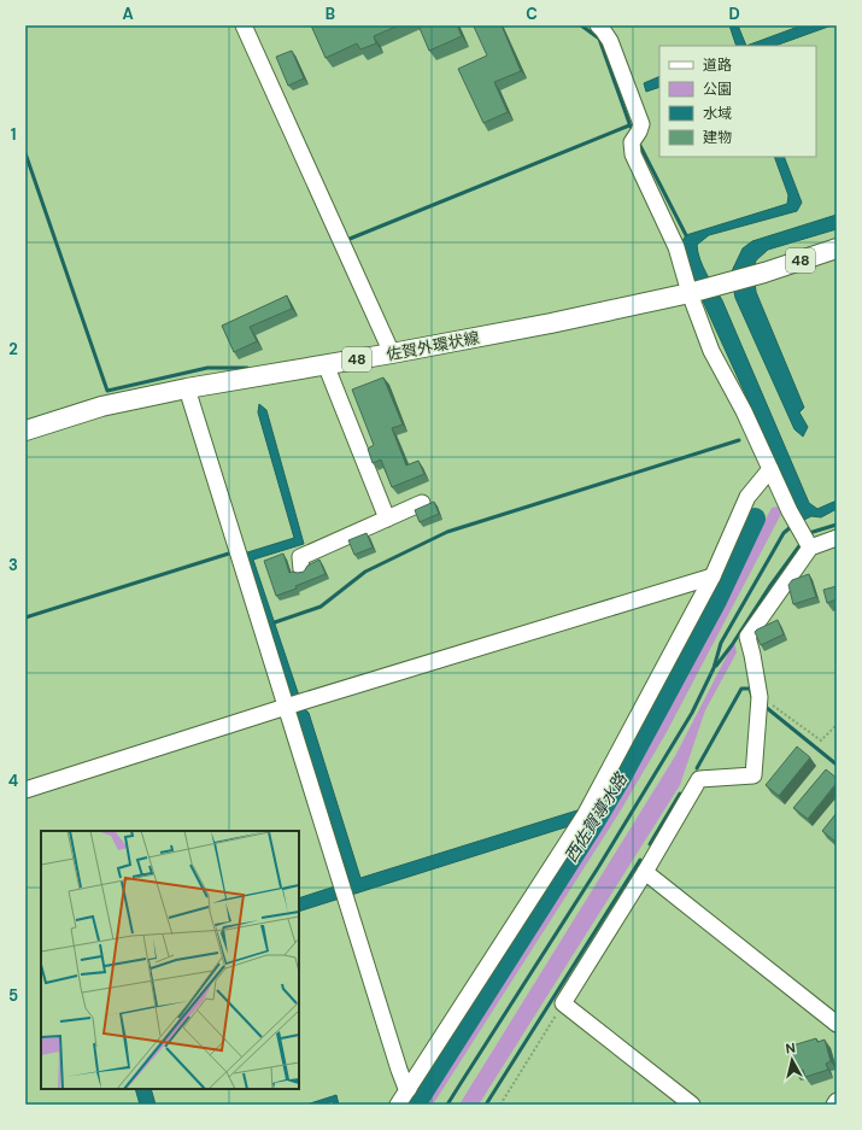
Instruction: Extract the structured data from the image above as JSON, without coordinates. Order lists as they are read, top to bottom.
{
  "streets": {
    "main road": ["48", "佐賀外環状線"]
  },
  "water": ["西佐賀導水路"],
  "legend": [
    "道路",
    "公園",
    "水域",
    "建物"
  ],
  "north": "top",
  "grid": {
    "columns": [
      "A",
      "B",
      "C",
      "D"
    ],
    "rows": [
      "1",
      "2",
      "3",
      "4",
      "5"
    ]
  }
}
